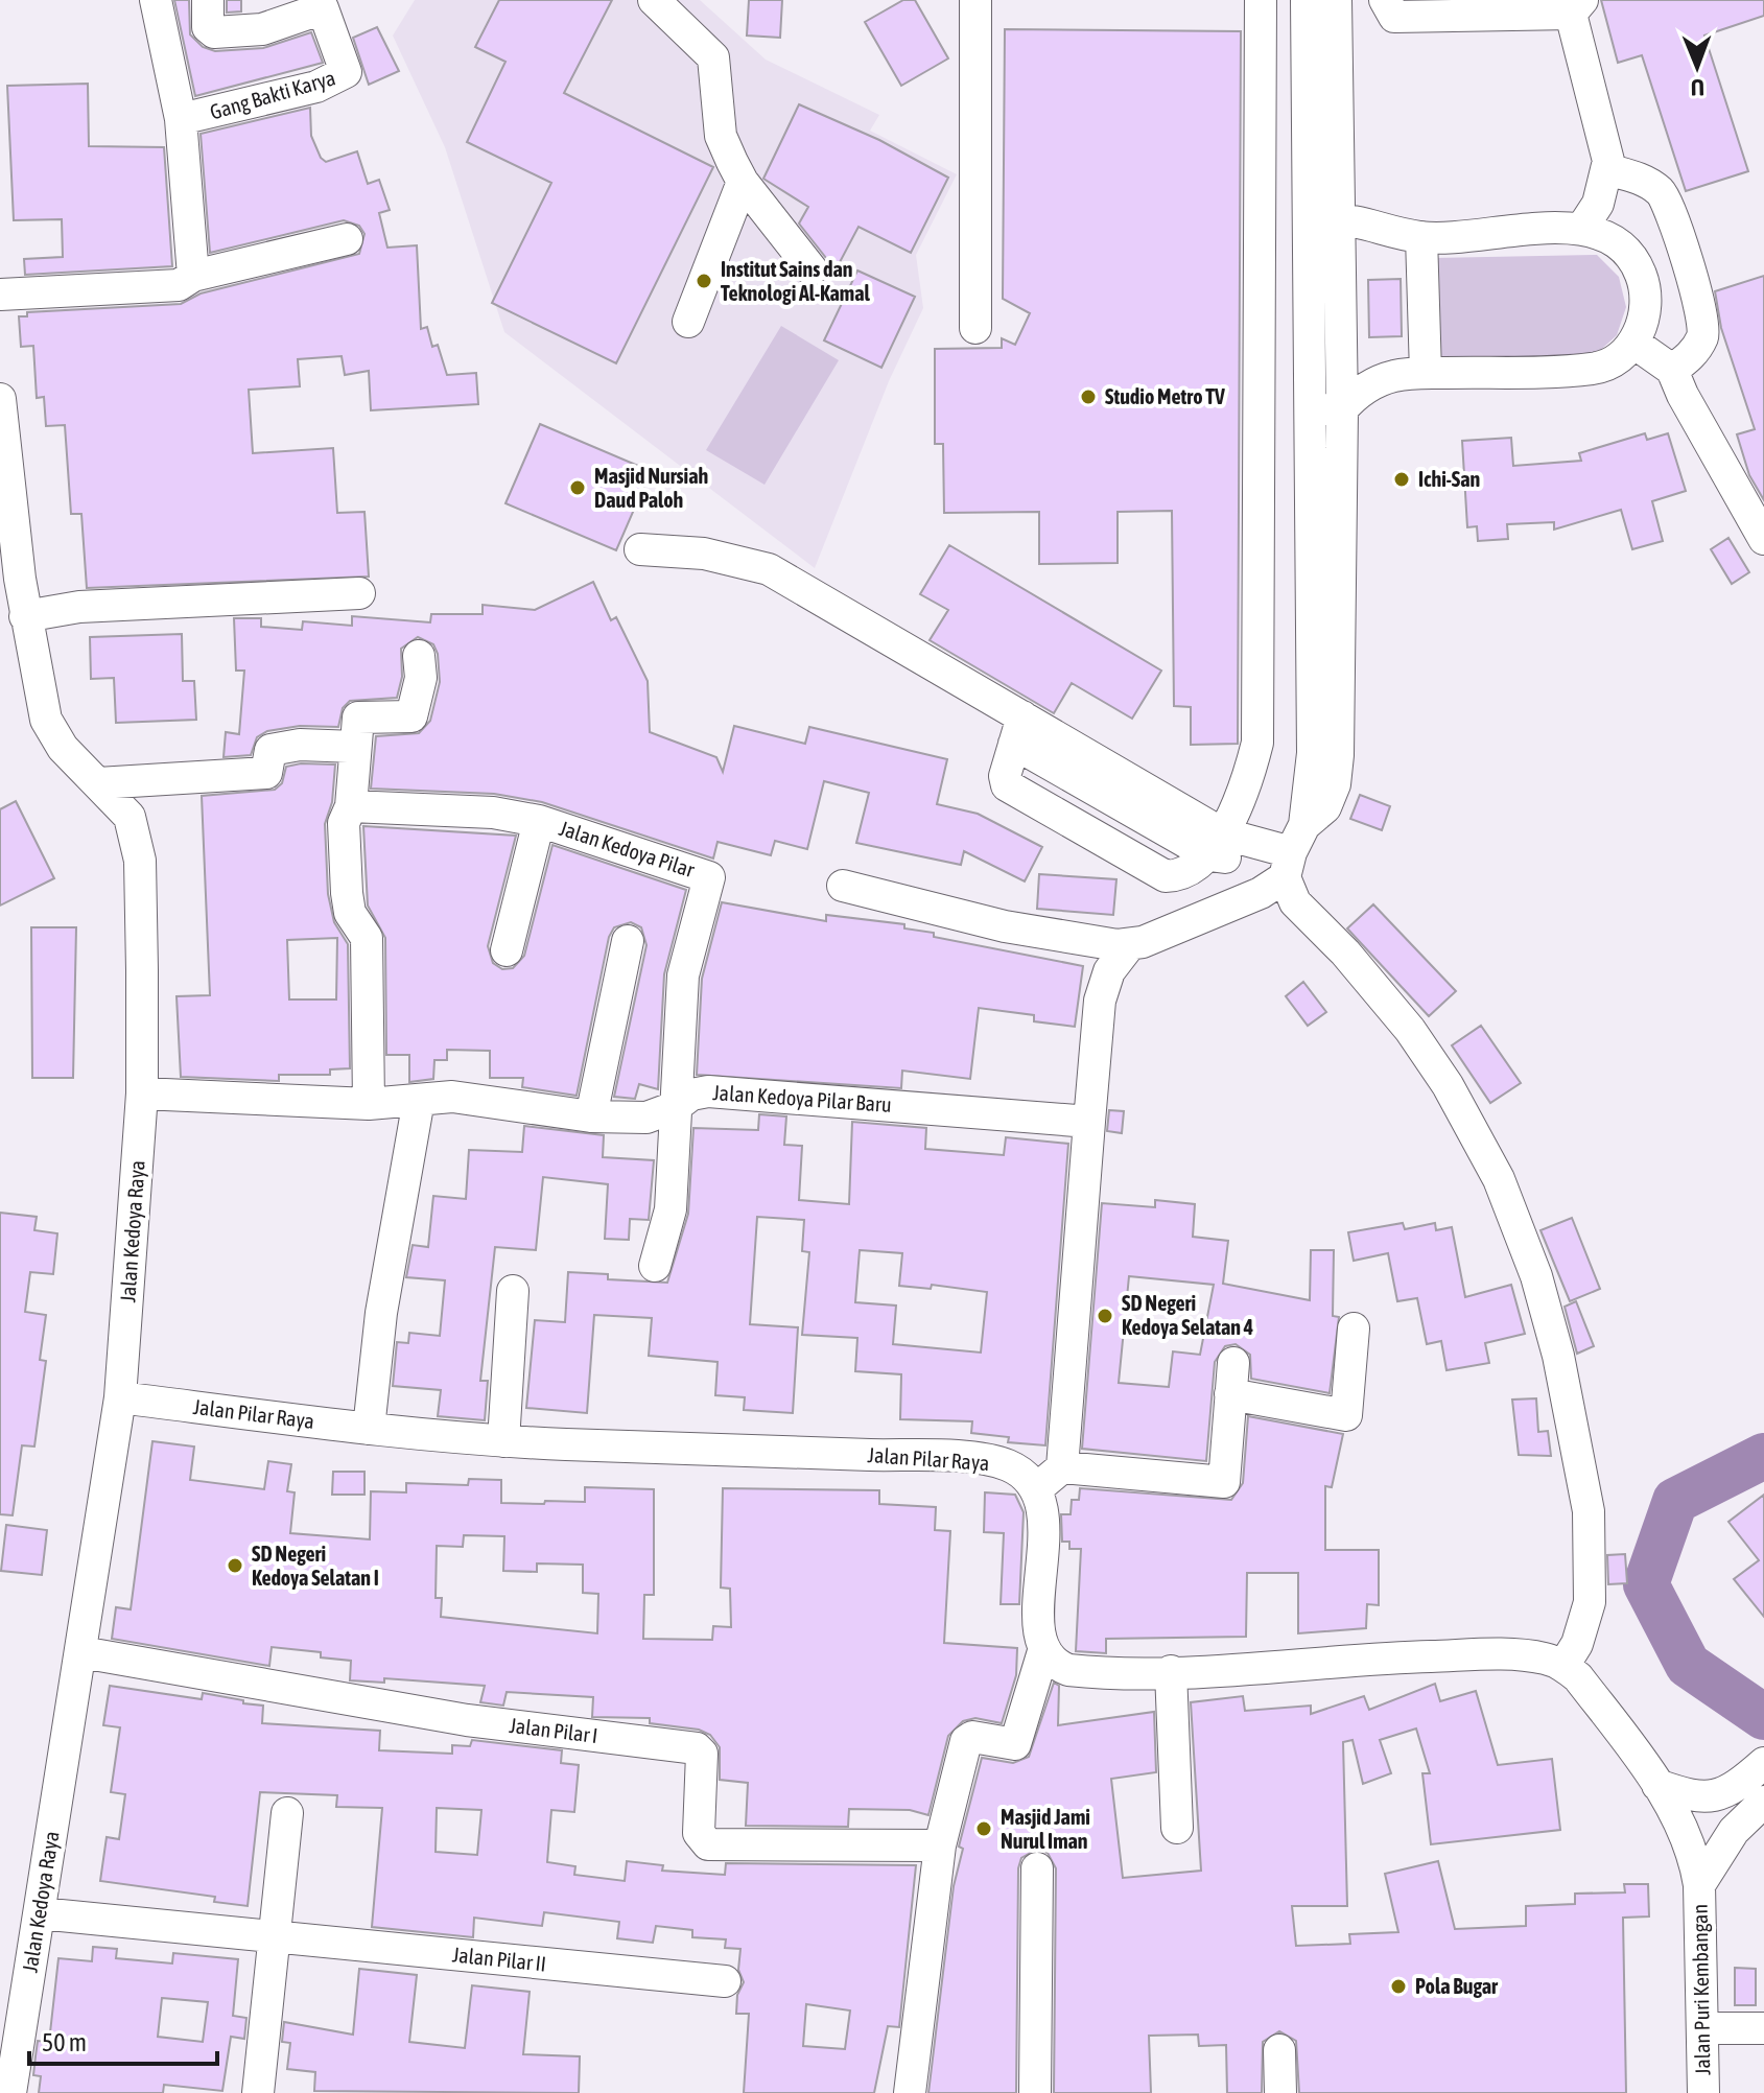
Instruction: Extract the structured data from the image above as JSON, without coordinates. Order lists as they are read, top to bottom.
{
  "streets": {
    "street": [
      "Gang Bakti Karya",
      "Jalan Kedoya Pilar",
      "Jalan Kedoya Pilar Baru",
      "Jalan Kedoya Raya",
      "Jalan Pilar Raya",
      "Jalan Pilar I",
      "Jalan Pilar II",
      "Jalan Puri Kembangan"
    ]
  },
  "crossings": [
    ["Jalan Kedoya Pilar", "Jalan Kedoya Pilar Baru"],
    ["Jalan Kedoya Pilar Baru", "Jalan Kedoya Raya"],
    ["Jalan Kedoya Raya", "Jalan Pilar Raya"],
    ["Jalan Kedoya Raya", "Jalan Pilar I"],
    ["Jalan Kedoya Raya", "Jalan Pilar II"]
  ],
  "places": [
    "Institut Sains dan Teknologi Al-Kamal",
    "Studio Metro TV",
    "Ichi-San",
    "Masjid Nursiah Daud Paloh",
    "SD Negeri Kedoya Selatan 4",
    "SD Negeri Kedoya Selatan I",
    "Masjid Jami Nurul Iman",
    "Pola Bugar"
  ],
  "scale_bar": "50 m",
  "north": "bottom"
}
